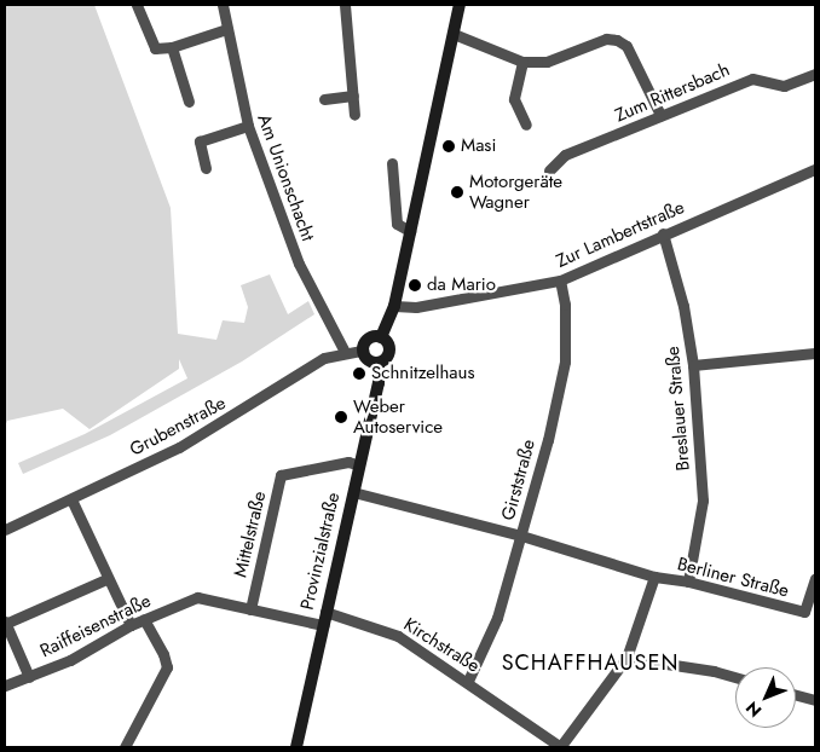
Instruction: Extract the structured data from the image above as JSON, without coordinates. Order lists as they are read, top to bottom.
{
  "streets": {
    "street": [
      "Zum Rittersbach",
      "Am Unionschacht",
      "Zur Lambertstraße",
      "Breslauer Straße",
      "Grubenstraße",
      "Girststraße",
      "Mittelstraße",
      "Provinzialstraße",
      "Berliner Straße",
      "Raiffeisenstraße",
      "Kirchstraße"
    ]
  },
  "crossings": [
    ["Am Unionschacht", "Grubenstraße"],
    ["Zur Lambertstraße", "Breslauer Straße"],
    ["Zur Lambertstraße", "Girststraße"],
    ["Breslauer Straße", "Berliner Straße"],
    ["Grubenstraße", "Provinzialstraße"],
    ["Girststraße", "Berliner Straße"],
    ["Girststraße", "Kirchstraße"],
    ["Mittelstraße", "Provinzialstraße"],
    ["Mittelstraße", "Kirchstraße"],
    ["Provinzialstraße", "Berliner Straße"],
    ["Provinzialstraße", "Kirchstraße"],
    ["Raiffeisenstraße", "Kirchstraße"]
  ],
  "districts": ["SCHAFFHAUSEN"],
  "places": [
    "Masi",
    "Motorgeräte Wagner",
    "da Mario",
    "Schnitzelhaus",
    "Weber Autoservice"
  ],
  "north": "bottom left"
}
